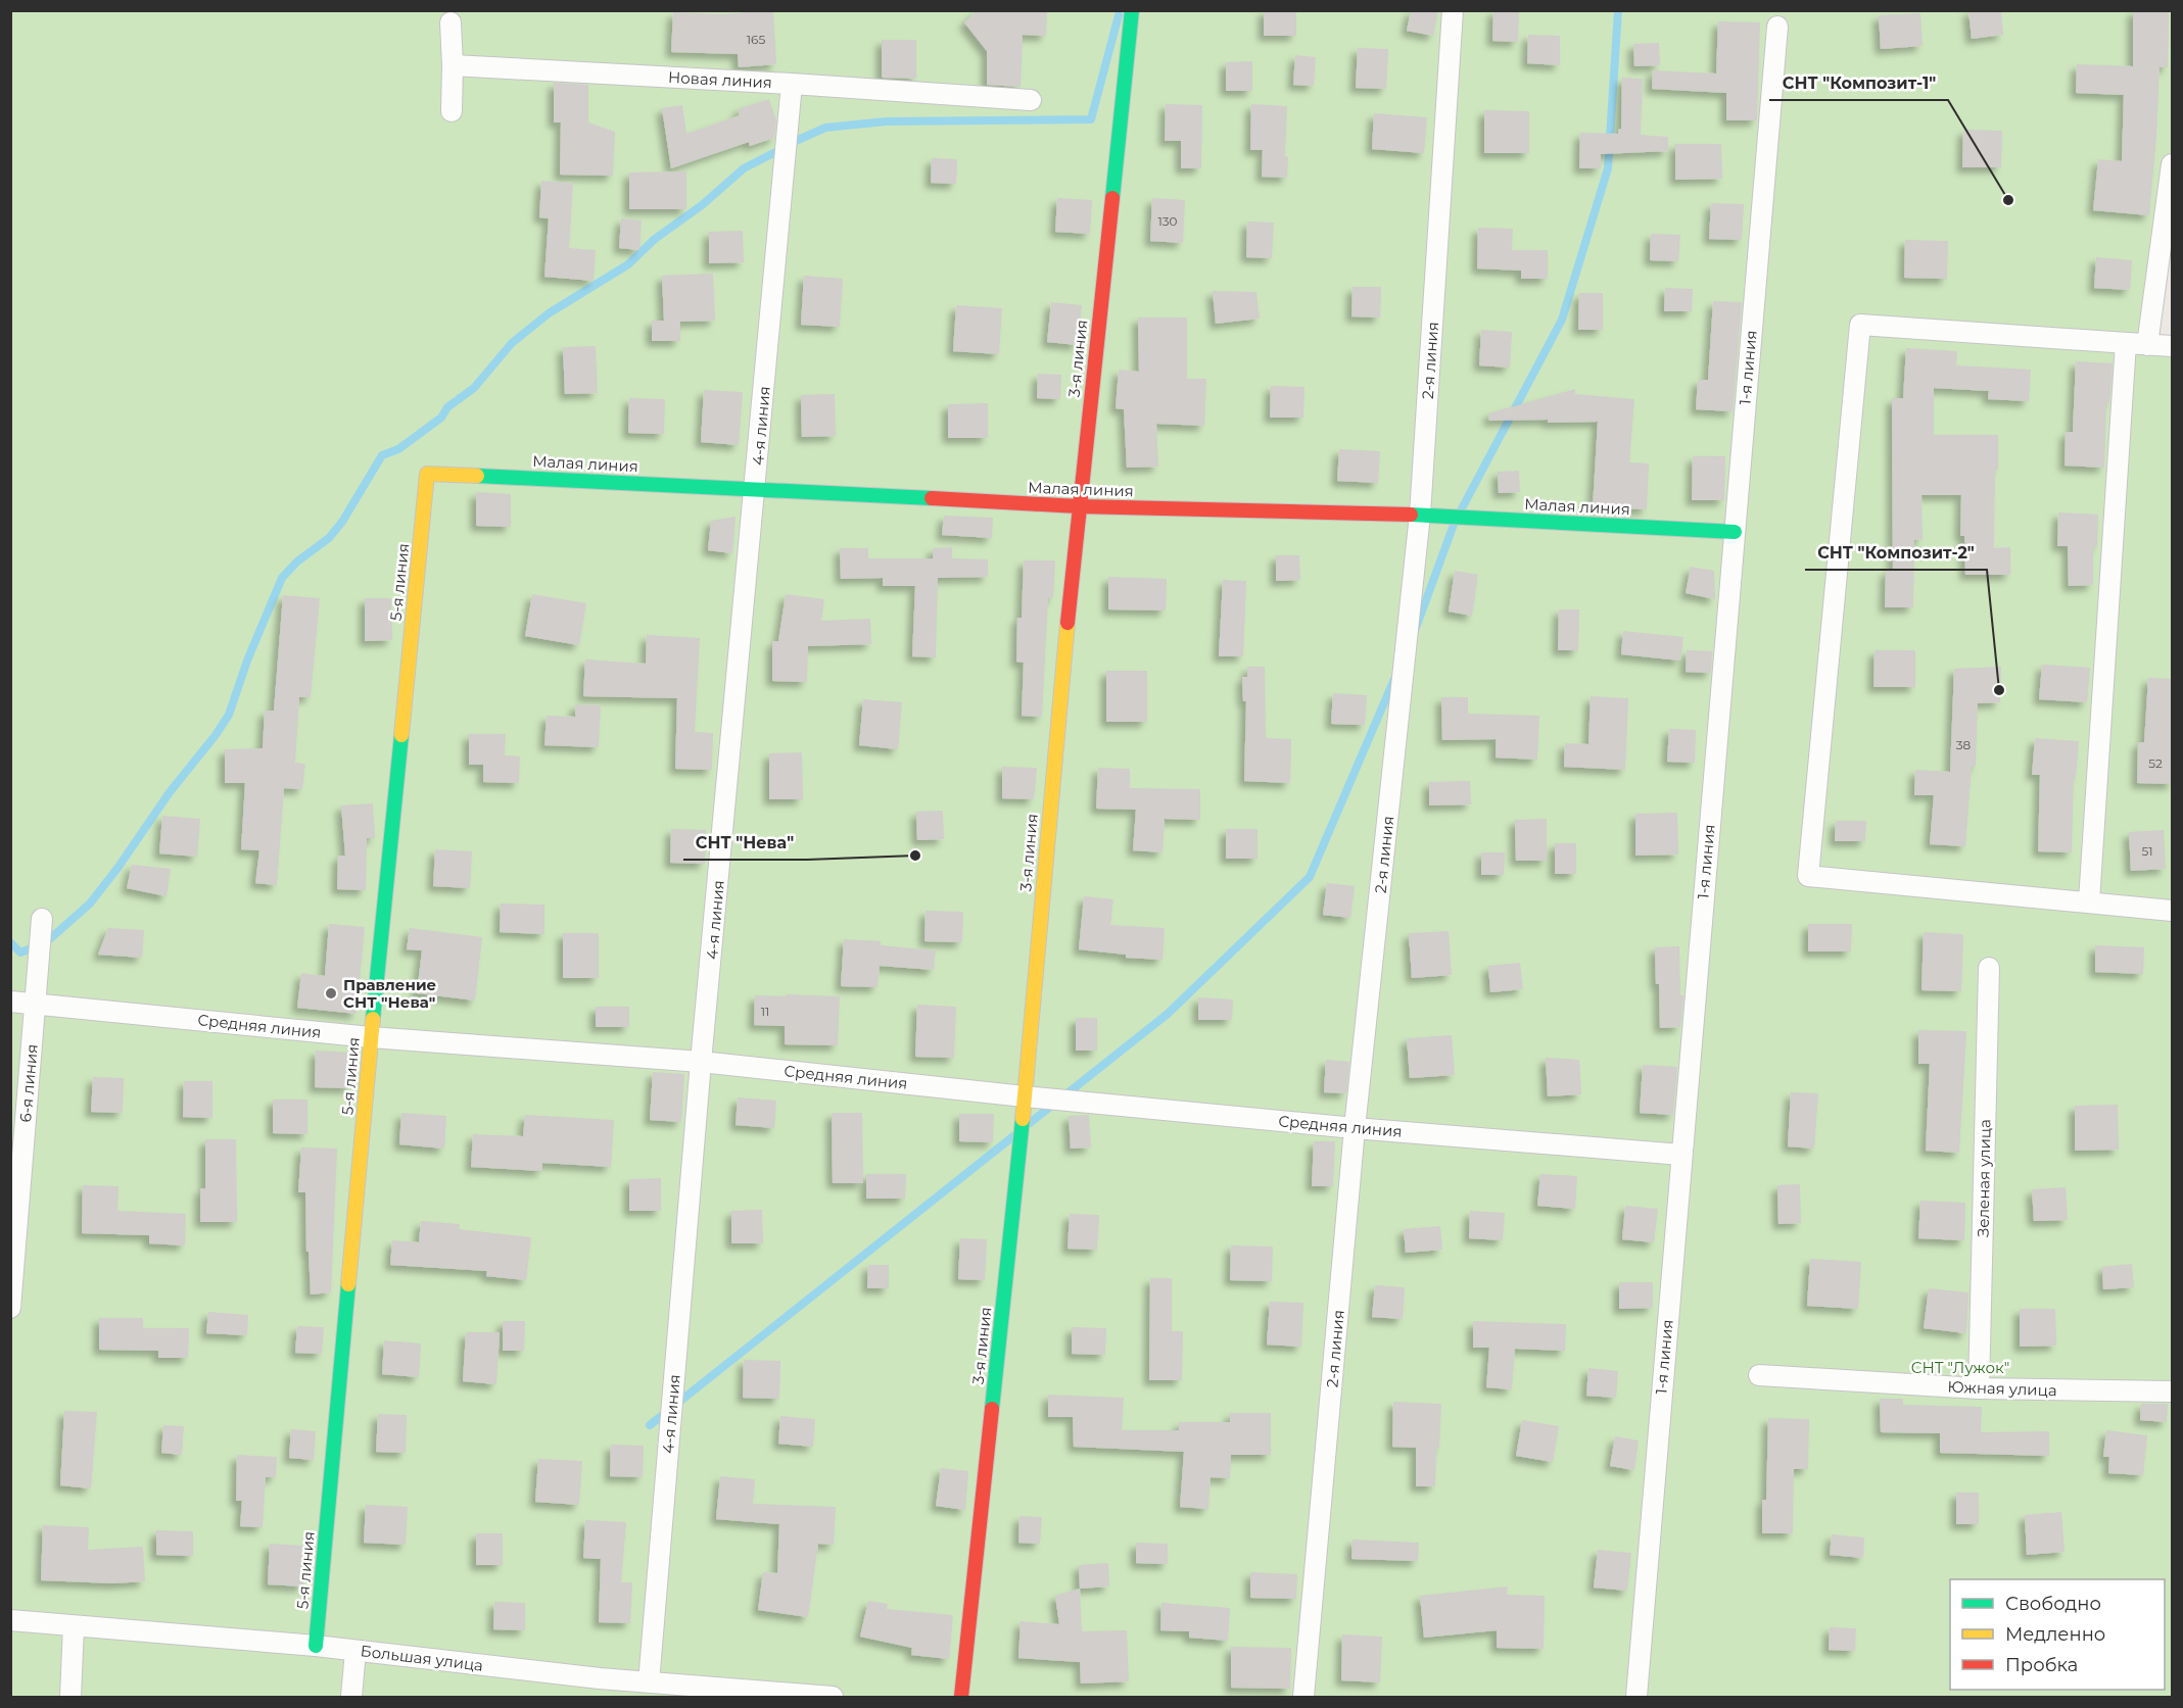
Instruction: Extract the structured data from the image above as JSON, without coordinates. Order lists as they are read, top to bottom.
{
  "streets": {
    "street": [
      "Новая линия",
      "3-я линия",
      "2-я линия",
      "1-я линия",
      "4-я линия",
      "Малая линия",
      "5-я линия",
      "Средняя линия",
      "6-я линия",
      "Зеленая улица",
      "Южная улица",
      "Большая улица"
    ]
  },
  "crossings": [
    ["Новая линия", "4-я линия"],
    ["3-я линия", "Малая линия"],
    ["3-я линия", "Средняя линия"],
    ["2-я линия", "Малая линия"],
    ["2-я линия", "Средняя линия"],
    ["1-я линия", "Малая линия"],
    ["1-я линия", "Средняя линия"],
    ["4-я линия", "Малая линия"],
    ["4-я линия", "Средняя линия"],
    ["4-я линия", "Большая улица"],
    ["Малая линия", "5-я линия"],
    ["5-я линия", "Средняя линия"],
    ["5-я линия", "Большая улица"],
    ["Средняя линия", "6-я линия"],
    ["Зеленая улица", "Южная улица"]
  ],
  "parks": ["СНТ \"Лужок\""],
  "places": [
    "СНТ \"Композит-1\"",
    "СНТ \"Композит-2\"",
    "СНТ \"Нева\"",
    "Правление СНТ \"Нева\""
  ],
  "house_numbers": [
    "165",
    "130",
    "38",
    "52",
    "51",
    "11"
  ],
  "legend": ["Свободно", "Медленно", "Пробка"]
}
